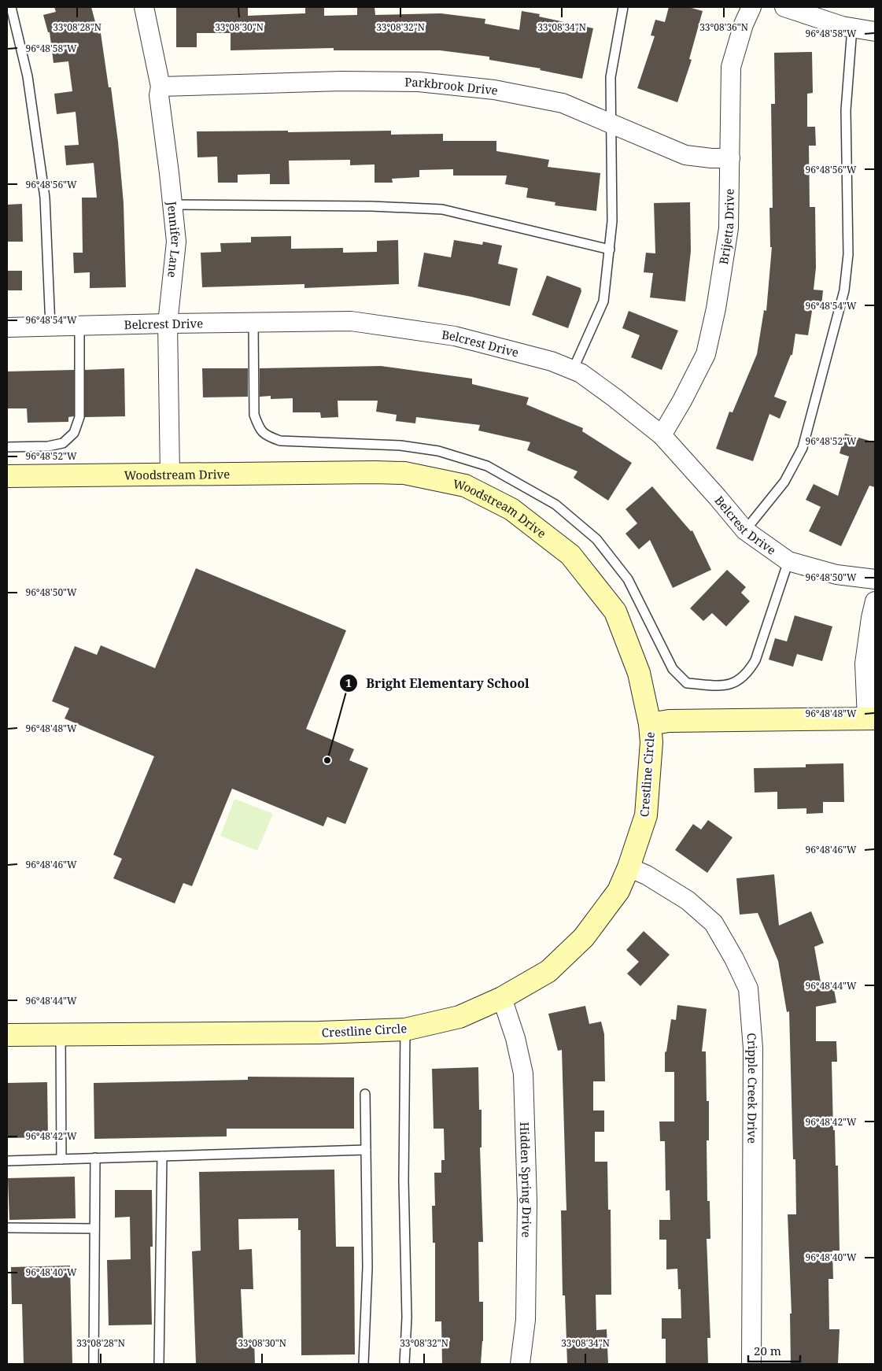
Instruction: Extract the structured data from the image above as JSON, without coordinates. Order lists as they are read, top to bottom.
{
  "streets": {
    "street": [
      "Parkbrook Drive",
      "Brijetta Drive",
      "Jennifer Lane",
      "Belcrest Drive",
      "Woodstream Drive",
      "Crestline Circle",
      "Cripple Creek Drive",
      "Hidden Spring Drive"
    ]
  },
  "crossings": [
    ["Parkbrook Drive", "Brijetta Drive"],
    ["Parkbrook Drive", "Jennifer Lane"],
    ["Brijetta Drive", "Belcrest Drive"],
    ["Jennifer Lane", "Belcrest Drive"],
    ["Jennifer Lane", "Woodstream Drive"],
    ["Woodstream Drive", "Crestline Circle"],
    ["Crestline Circle", "Cripple Creek Drive"],
    ["Crestline Circle", "Hidden Spring Drive"]
  ],
  "places": ["Bright Elementary School"],
  "scale_bar": "20 m",
  "coordinates": [
    "33°08'28\"N",
    "33°08'30\"N",
    "33°08'32\"N",
    "33°08'34\"N",
    "33°08'36\"N",
    "96°48'58\"W",
    "96°48'56\"W",
    "96°48'54\"W",
    "96°48'52\"W",
    "96°48'50\"W",
    "96°48'48\"W",
    "96°48'46\"W",
    "96°48'44\"W",
    "96°48'42\"W",
    "96°48'40\"W"
  ]
}
